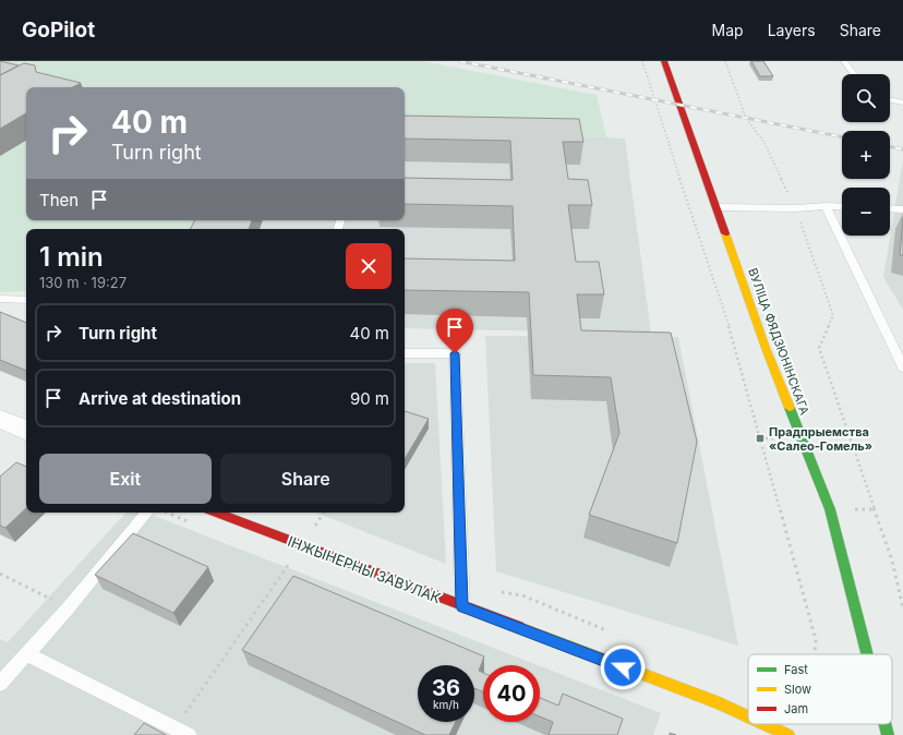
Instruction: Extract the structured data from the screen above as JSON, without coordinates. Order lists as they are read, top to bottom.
{
  "streets": {
    "main road": ["ВУЛІЦА ФЯДЗЮНІНСКАГА", "ІНЖЫНЕРНЫ ЗАВУЛАК"]
  },
  "places": {
    "transit": ["Прадпрыемства «Салео-Гомель»"]
  },
  "legend": ["Fast", "Slow", "Jam"],
  "page": {
    "header": "GoPilot",
    "nav": ["Map", "Layers", "Share"],
    "map_buttons": ["+", "−"],
    "turn": ["40 m", "Turn right"],
    "then": "Then",
    "heading": ["1 min", "130 m · 19:27"],
    "list": [
      {
        "name": "Turn right",
        "value": "40 m"
      },
      {
        "name": "Arrive at destination",
        "value": "90 m"
      }
    ],
    "buttons": ["Exit", "Share"],
    "speed": "36 km/h",
    "limit": "40"
  }
}
